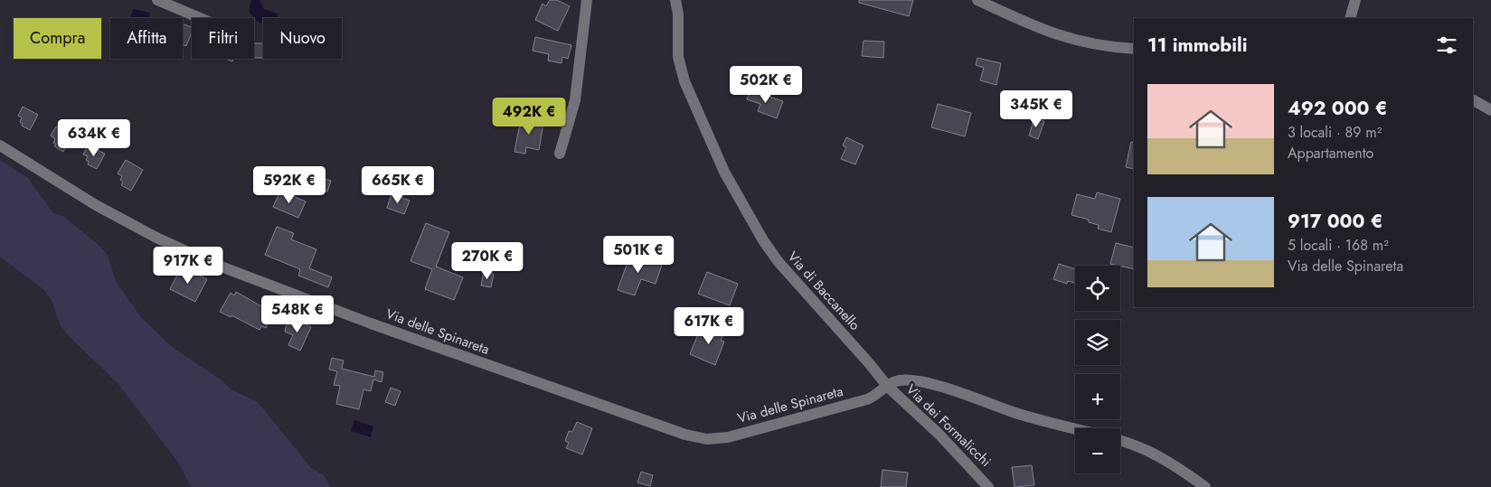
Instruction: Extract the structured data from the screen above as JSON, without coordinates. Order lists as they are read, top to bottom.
{
  "streets": {
    "street": ["Via di Baccanello", "Via delle Spinareta", "Via dei Formalicchi"]
  },
  "crossings": [
    ["Via di Baccanello", "Via delle Spinareta"],
    ["Via di Baccanello", "Via dei Formalicchi"],
    ["Via delle Spinareta", "Via dei Formalicchi"]
  ],
  "page": {
    "chip": [
      "Compra",
      "Affitta",
      "Filtri",
      "Nuovo"
    ],
    "heading": "11 immobili",
    "price": [
      "502K €",
      "345K €",
      "492K €",
      "634K €",
      "592K €",
      "665K €",
      "501K €",
      "270K €",
      "917K €",
      "548K €",
      "617K €"
    ],
    "list": [
      {
        "name": "492 000 €",
        "note": "3 locali · 89 m² · Appartamento"
      },
      {
        "name": "917 000 €",
        "note": "5 locali · 168 m² · Via delle Spinareta"
      }
    ],
    "map_buttons": ["+", "−"]
  }
}
